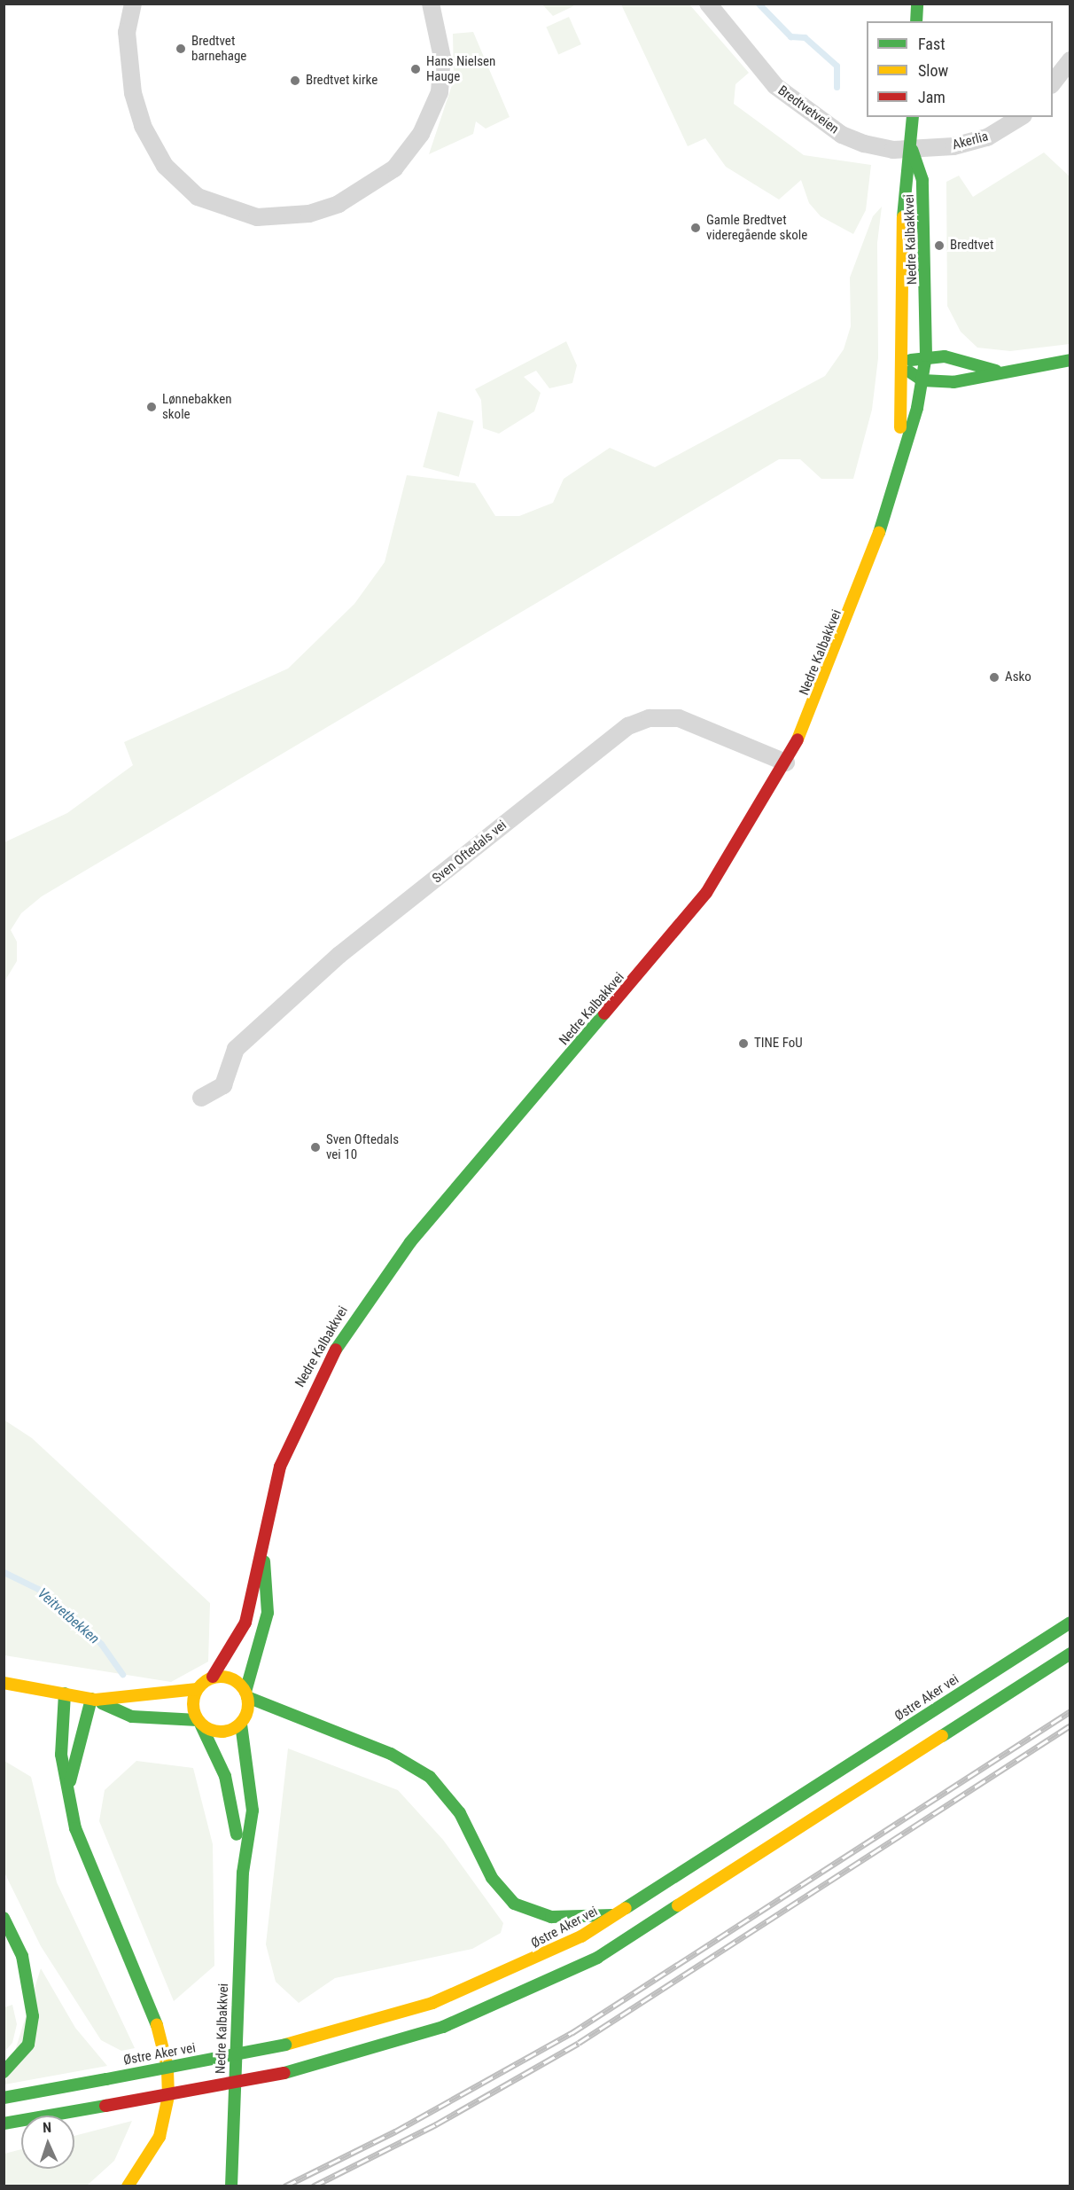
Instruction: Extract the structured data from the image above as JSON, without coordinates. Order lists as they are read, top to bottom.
{
  "streets": {
    "main road": ["Nedre Kalbakkvei", "Østre Aker vei"],
    "street": ["Bredtvetveien", "Akerlia", "Sven Oftedals vei"]
  },
  "crossings": [
    ["Bredtvetveien", "Akerlia"],
    ["Bredtvetveien", "Nedre Kalbakkvei"],
    ["Akerlia", "Nedre Kalbakkvei"],
    ["Nedre Kalbakkvei", "Sven Oftedals vei"]
  ],
  "water": ["Veitvetbekken"],
  "places": [
    "Bredtvet barnehage",
    "Hans Nielsen Hauge",
    "Bredtvet kirke",
    "Gamle Bredtvet videregående skole",
    "Bredtvet",
    "Lønnebakken skole",
    "Asko",
    "TINE FoU",
    "Sven Oftedals vei 10"
  ],
  "legend": ["Fast", "Slow", "Jam"],
  "north": "top"
}
